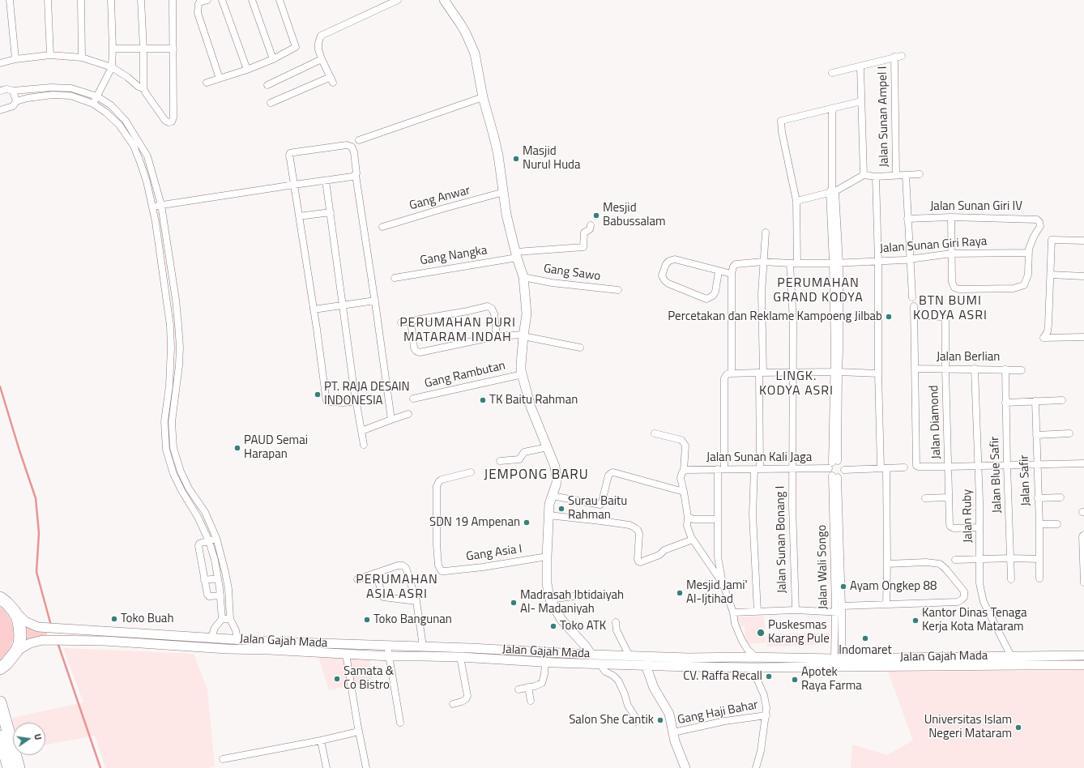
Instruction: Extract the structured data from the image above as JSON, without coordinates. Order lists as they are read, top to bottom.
{
  "streets": {
    "main road": ["Jalan Gajah Mada"],
    "street": [
      "Jalan Sunan Ampel I",
      "Gang Anwar",
      "Jalan Sunan Giri IV",
      "Jalan Sunan Giri Raya",
      "Gang Nangka",
      "Gang Sawo",
      "Jalan Berlian",
      "Gang Rambutan",
      "Jalan Diamond",
      "Jalan Sunan Kali Jaga",
      "Jalan Blue Safir",
      "Jalan Safir",
      "Jalan Ruby",
      "Jalan Sunan Bonang I",
      "Gang Asia I",
      "Jalan Wali Songo",
      "Gang Haji Bahar"
    ]
  },
  "crossings": [
    ["Jalan Sunan Giri IV", "Jalan Sunan Giri Raya"],
    ["Jalan Sunan Giri Raya", "Jalan Sunan Bonang I"],
    ["Jalan Berlian", "Jalan Diamond"],
    ["Jalan Berlian", "Jalan Blue Safir"],
    ["Jalan Berlian", "Jalan Ruby"],
    ["Jalan Diamond", "Jalan Ruby"],
    ["Jalan Sunan Kali Jaga", "Jalan Sunan Bonang I"],
    ["Jalan Sunan Kali Jaga", "Jalan Wali Songo"],
    ["Jalan Ruby", "Jalan Gajah Mada"],
    ["Jalan Wali Songo", "Jalan Gajah Mada"]
  ],
  "districts": [
    "PERUMAHAN GRAND KODYA",
    "BTN BUMI KODYA ASRI",
    "PERUMAHAN PURI MATARAM INDAH",
    "LINGK. KODYA ASRI",
    "JEMPONG BARU",
    "PERUMAHAN ASIA ASRI"
  ],
  "places": [
    "Masjid Nurul Huda",
    "Mesjid Babussalam",
    "Percetakan dan Reklame Kampoeng Jilbab",
    "PT. RAJA DESAIN INDONESIA",
    "TK Baitu Rahman",
    "PAUD Semai Harapan",
    "Surau Baitu Rahman",
    "SDN 19 Ampenan",
    "Ayam Ongkep 88",
    "Mesjid Jami' Al-Ijtihad",
    "Madrasah Ibtidaiyah Al- Madaniyah",
    "Toko Buah",
    "Toko Bangunan",
    "Kantor Dinas Tenaga Kerja Kota Mataram",
    "Toko ATK",
    "Puskesmas Karang Pule",
    "Indomaret",
    "CV. Raffa Recall",
    "Samata & Co Bistro",
    "Apotek Raya Farma",
    "Salon She Cantik",
    "Universitas Islam Negeri Mataram"
  ],
  "north": "right"
}
